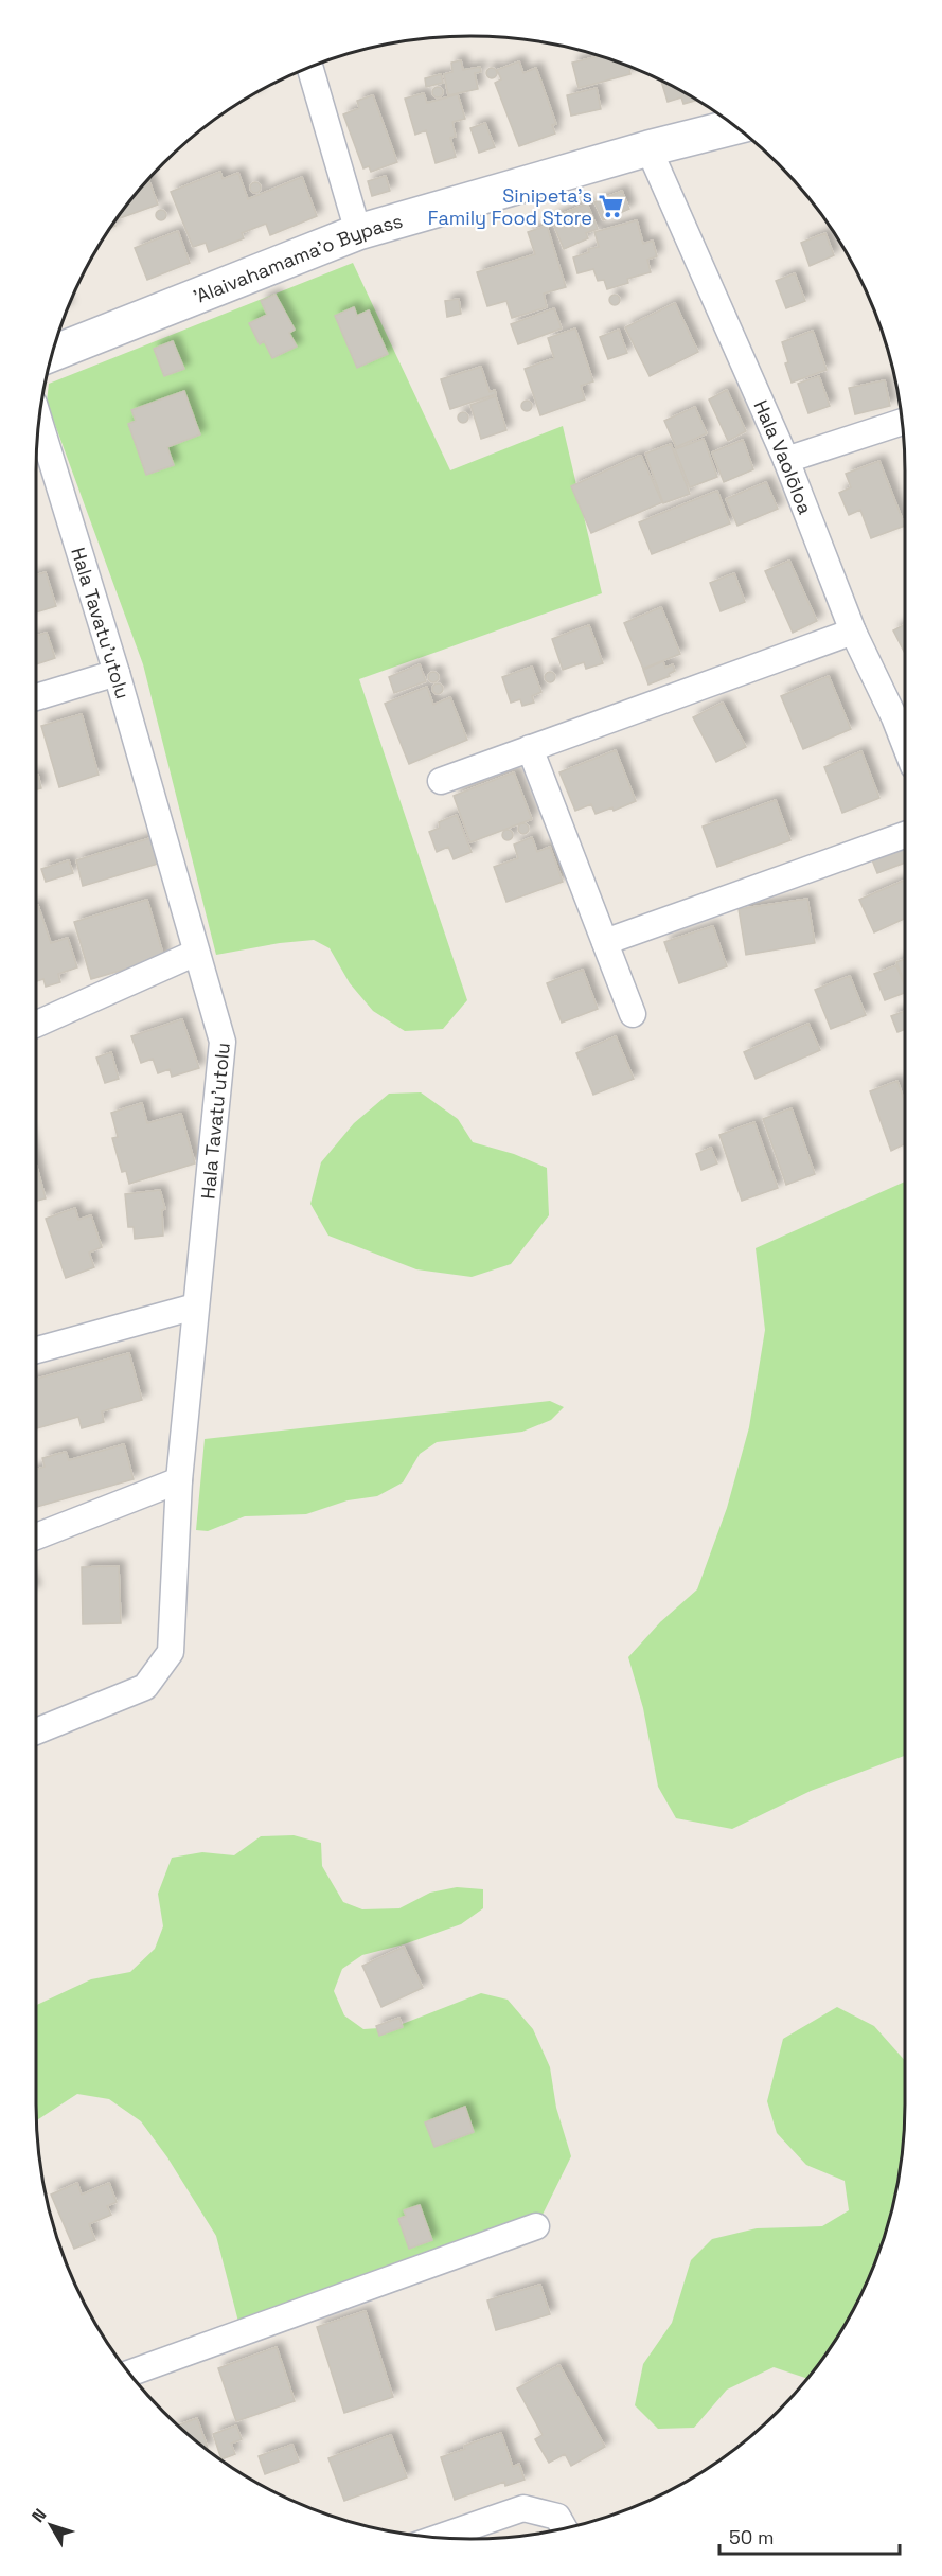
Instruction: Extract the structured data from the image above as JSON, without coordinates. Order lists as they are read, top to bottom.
{
  "streets": {
    "main road": ["'Alaivahamama'o Bypass"],
    "street": ["Hala Vaolōloa", "Hala Tavatu'utolu"]
  },
  "crossings": [
    ["'Alaivahamama'o Bypass", "Hala Vaolōloa"]
  ],
  "places": {
    "supermarket": ["Sinipeta's Family Food Store"]
  },
  "scale_bar": "50 m",
  "north": "top left"
}
